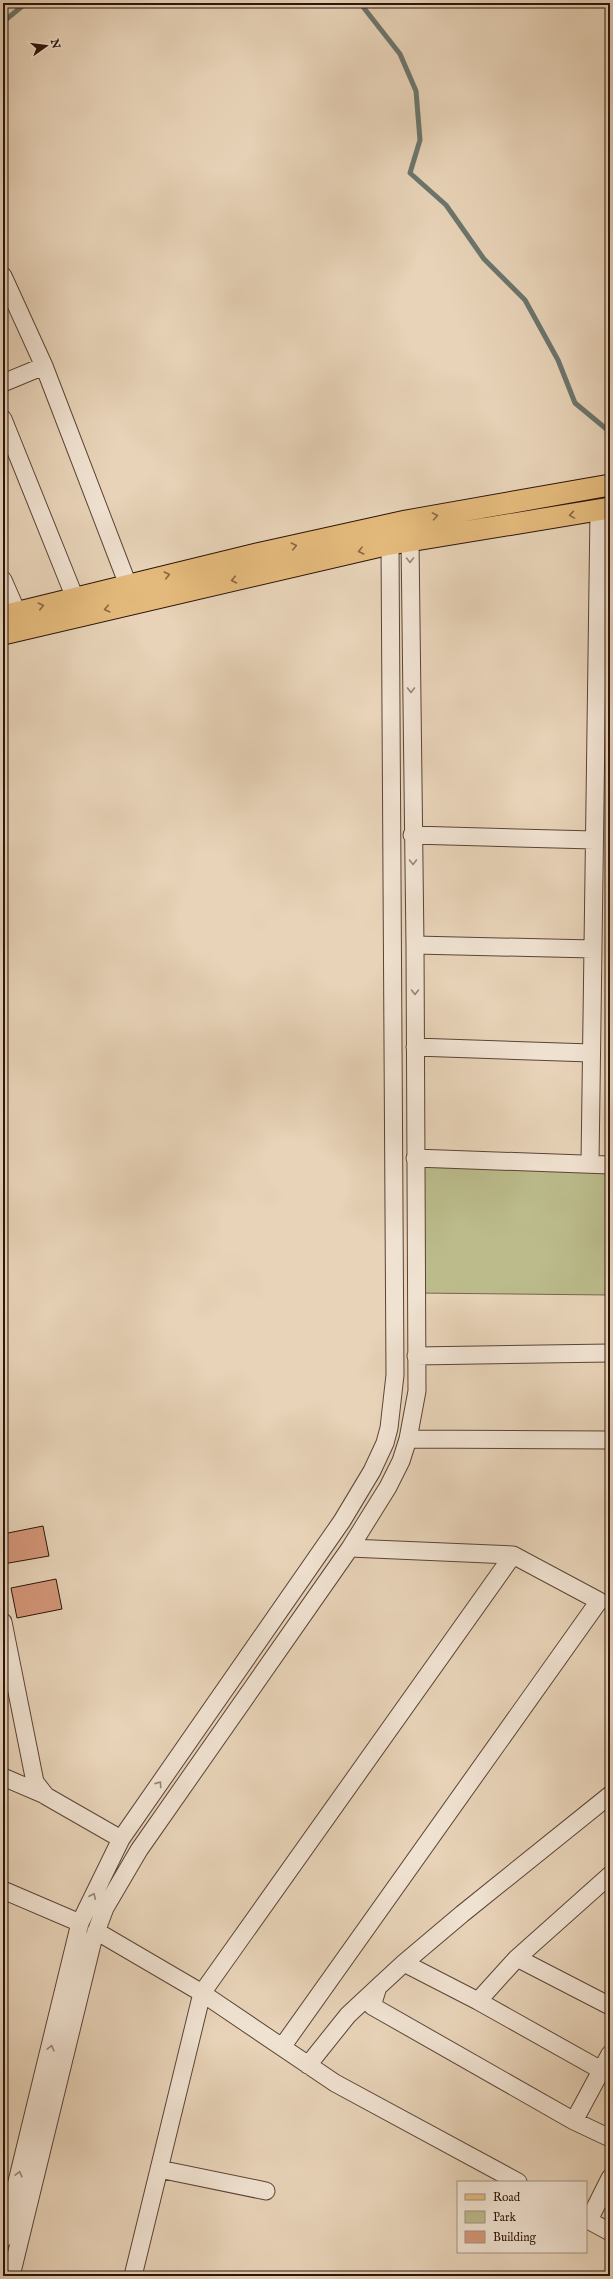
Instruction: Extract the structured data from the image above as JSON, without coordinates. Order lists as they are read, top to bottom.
{
  "legend": ["Road", "Park", "Building"],
  "north": "right"
}
